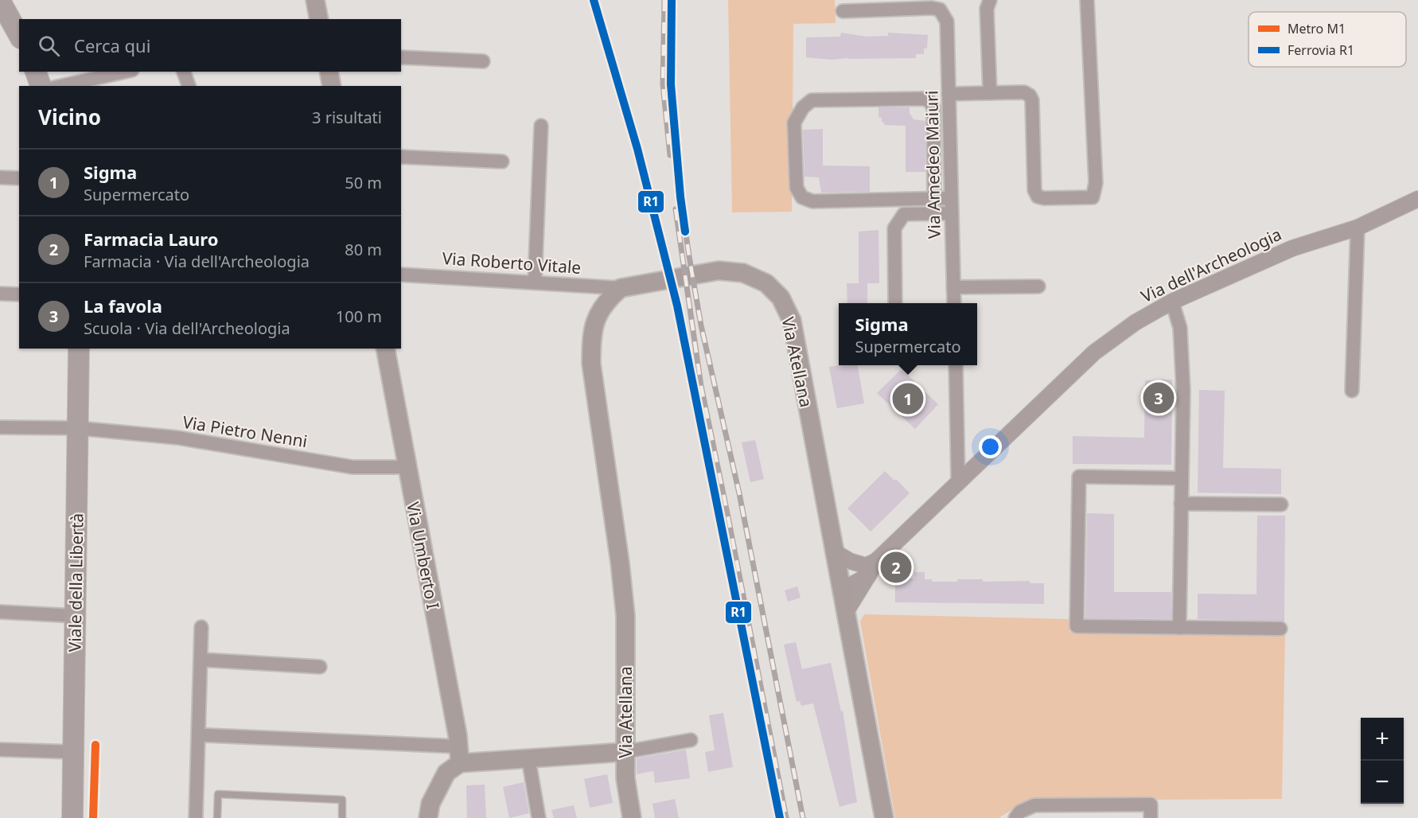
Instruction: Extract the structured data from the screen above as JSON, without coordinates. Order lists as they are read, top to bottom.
{
  "streets": {
    "main road": ["Via Atellana", "Via Umberto I", "Viale della Libertà"],
    "street": [
      "Via Amedeo Maiuri",
      "Via Roberto Vitale",
      "Via dell'Archeologia",
      "Via Pietro Nenni"
    ]
  },
  "crossings": [
    ["Via Roberto Vitale", "Via Atellana"],
    ["Via dell'Archeologia", "Via Atellana"],
    ["Via Pietro Nenni", "Via Umberto I"],
    ["Via Pietro Nenni", "Viale della Libertà"]
  ],
  "lines": ["rail line R1", "metro line M1"],
  "legend": ["Metro M1", "Ferrovia R1"],
  "page": {
    "search": "Cerca qui",
    "heading": ["Vicino", "3 risultati"],
    "list": [
      {
        "mark": "1",
        "name": "Sigma",
        "note": "Supermercato",
        "value": "50 m"
      },
      {
        "mark": "2",
        "name": "Farmacia Lauro",
        "note": "Farmacia · Via dell'Archeologia",
        "value": "80 m"
      },
      {
        "mark": "3",
        "name": "La favola",
        "note": "Scuola · Via dell'Archeologia",
        "value": "100 m"
      }
    ],
    "popup": ["Sigma", "Supermercato"],
    "pins": ["3", "1", "2"],
    "map_buttons": ["+", "−"]
  }
}
